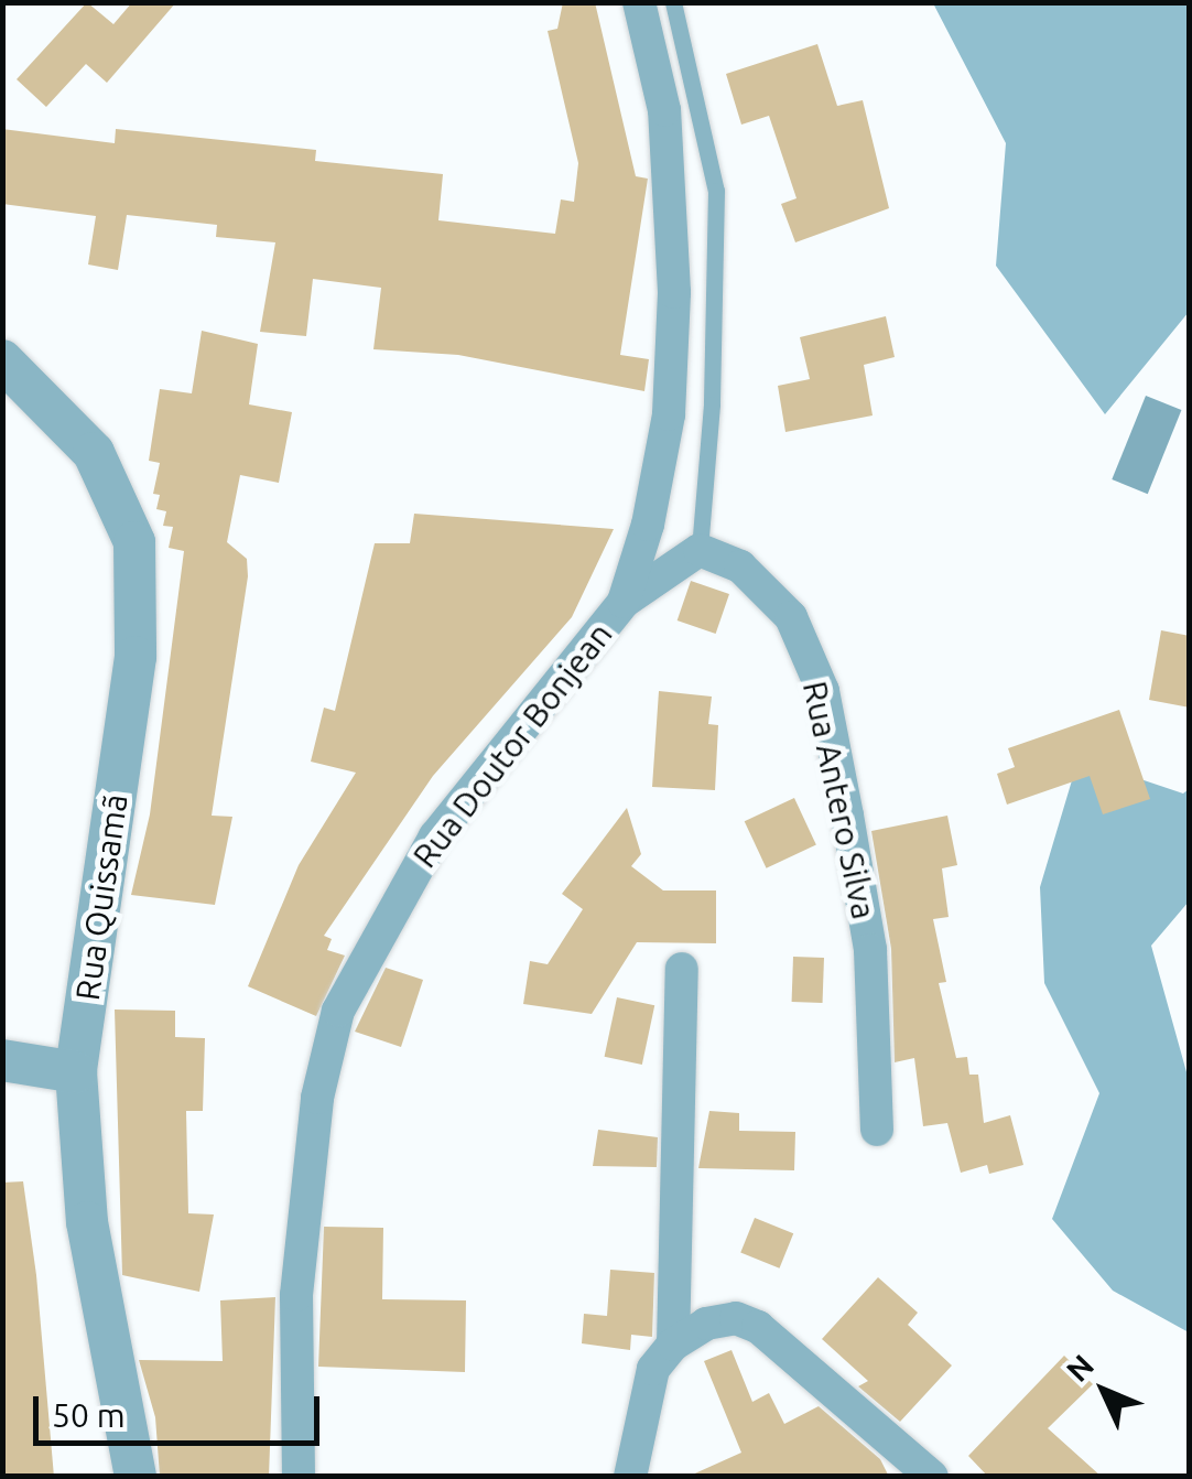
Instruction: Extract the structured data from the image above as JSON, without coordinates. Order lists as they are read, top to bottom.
{
  "streets": {
    "street": ["Rua Doutor Bonjean", "Rua Antero Silva", "Rua Quissamã"]
  },
  "scale_bar": "50 m",
  "north": "top left"
}
